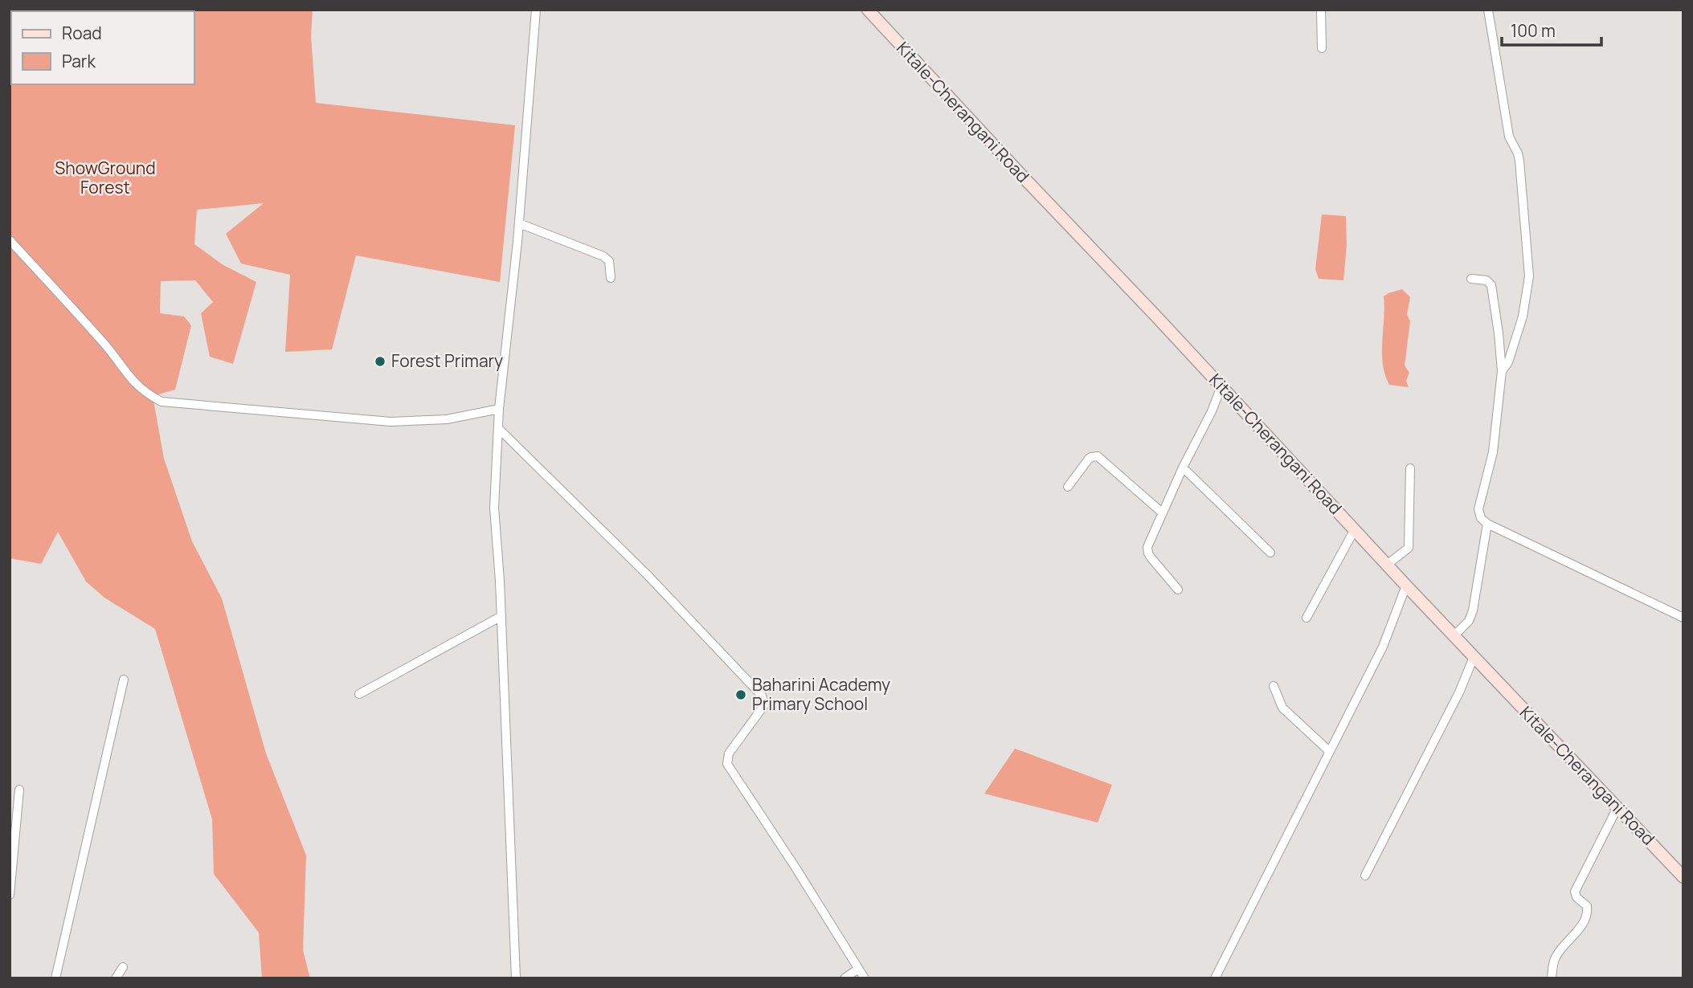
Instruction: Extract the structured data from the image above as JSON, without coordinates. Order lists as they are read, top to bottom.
{
  "streets": {
    "main road": ["Kitale-Cherangani Road"]
  },
  "parks": ["ShowGround Forest"],
  "places": ["Forest Primary", "Baharini Academy Primary School"],
  "legend": ["Road", "Park"],
  "scale_bar": "100 m"
}
